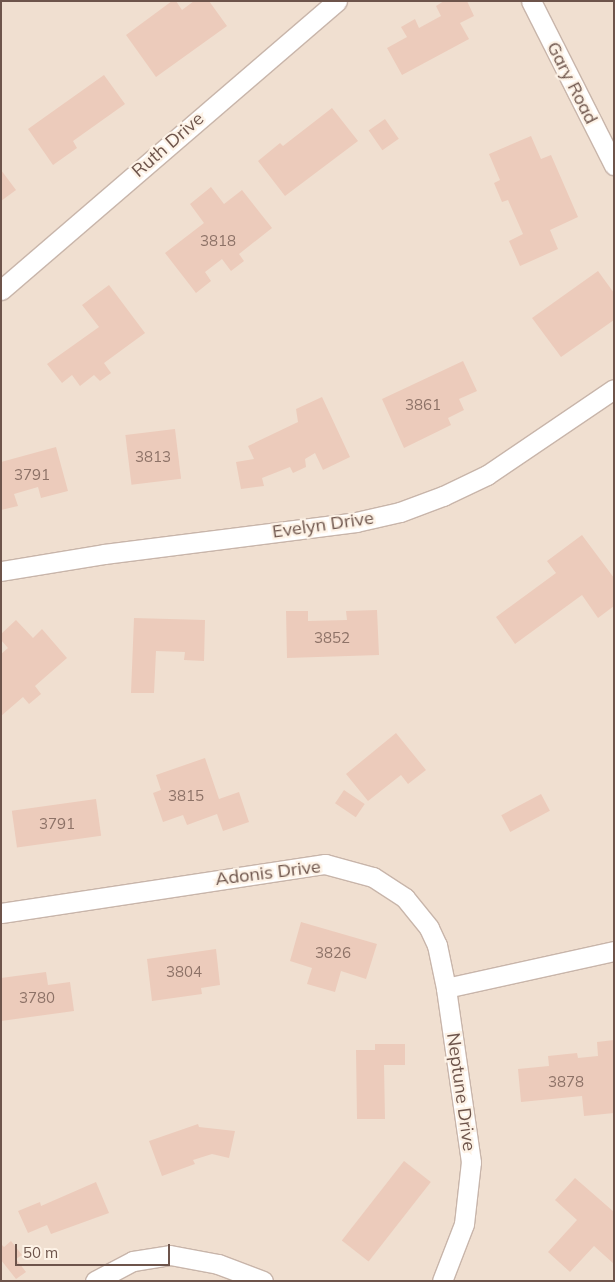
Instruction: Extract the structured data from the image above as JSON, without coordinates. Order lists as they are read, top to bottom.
{
  "streets": {
    "street": [
      "Gary Road",
      "Ruth Drive",
      "Evelyn Drive",
      "Adonis Drive",
      "Neptune Drive"
    ]
  },
  "crossings": [
    ["Adonis Drive", "Neptune Drive"]
  ],
  "house_numbers": [
    "3818",
    "3861",
    "3813",
    "3791",
    "3852",
    "3815",
    "3791",
    "3826",
    "3804",
    "3780",
    "3878"
  ],
  "scale_bar": "50 m"
}
